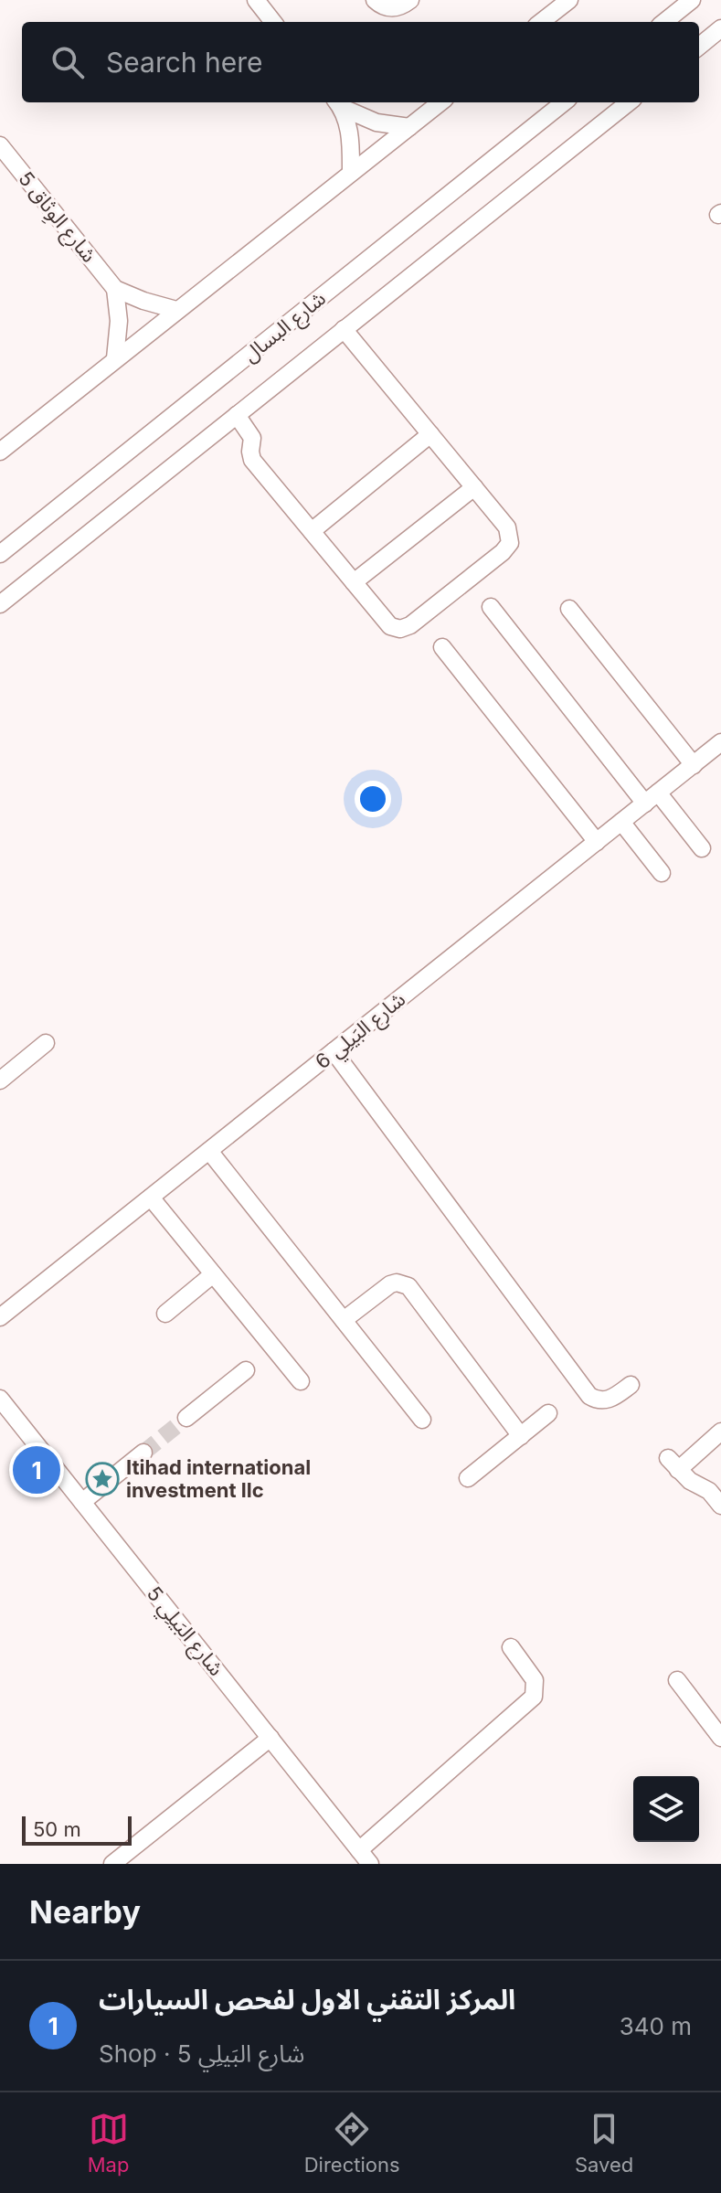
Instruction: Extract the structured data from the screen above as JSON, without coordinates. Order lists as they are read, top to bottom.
{
  "streets": {
    "street": [
      "شارع الوِثاق 5",
      "شارع البسال",
      "شارع البَيلِي 6",
      "شارع البَيلِي 5"
    ]
  },
  "places": {
    "place": ["Itihad international investment llc"]
  },
  "scale_bar": "50 m",
  "page": {
    "search": "Search here",
    "pins": "1",
    "scale": "50 m",
    "heading": "Nearby",
    "list": [
      {
        "mark": "1",
        "name": "المركز التقني الاول لفحص السيارات",
        "note": "Shop · شارع البَيلِي 5",
        "value": "340 m"
      }
    ],
    "nav": ["Map", "Directions", "Saved"]
  }
}
